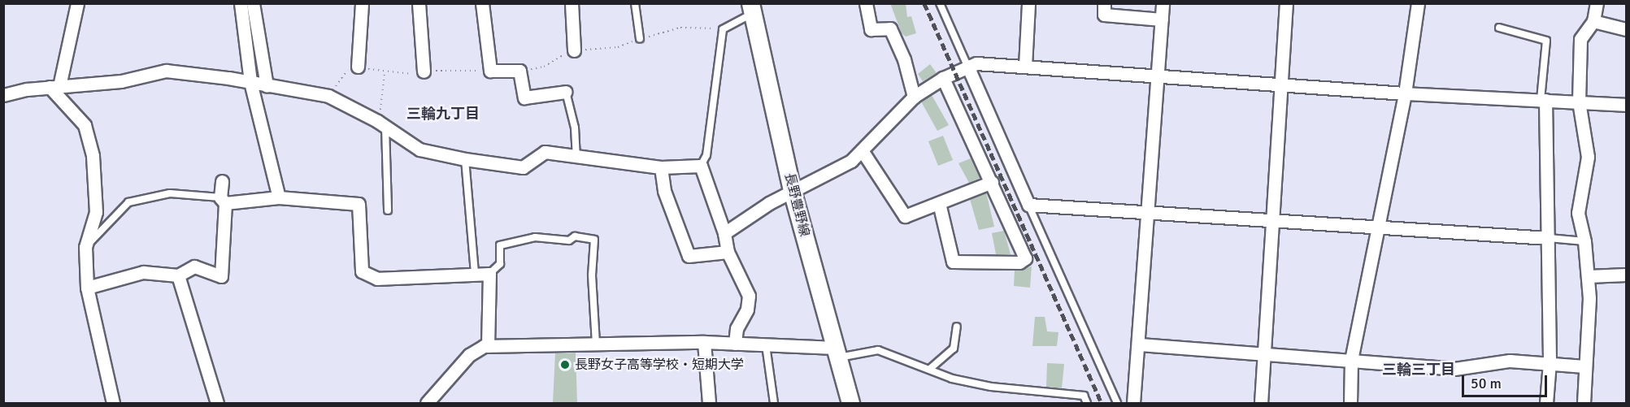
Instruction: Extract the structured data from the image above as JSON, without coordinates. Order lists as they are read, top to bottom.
{
  "streets": {
    "main road": ["長野豊野線"]
  },
  "districts": ["三輪九丁目", "三輪三丁目"],
  "places": ["長野女子高等学校・短期大学"],
  "scale_bar": "50 m"
}
